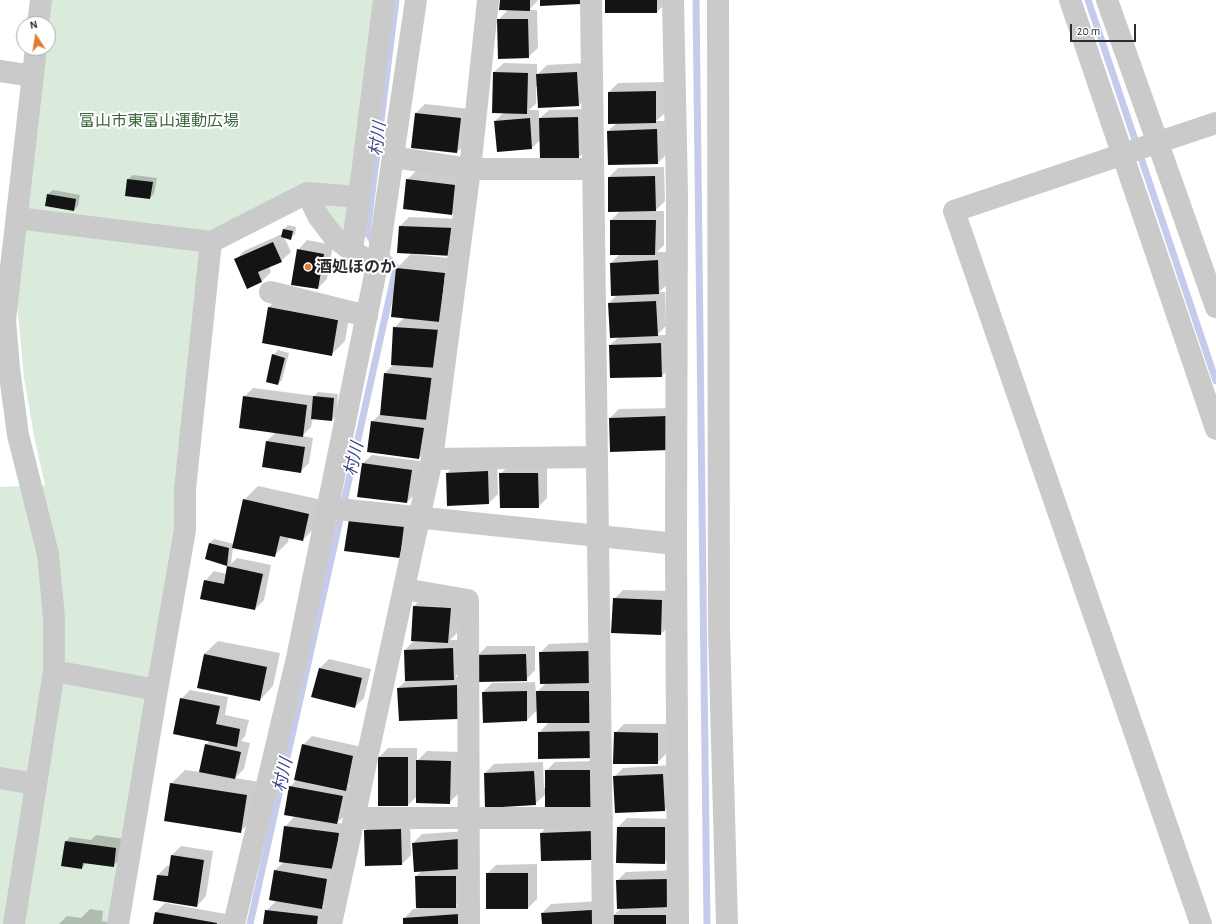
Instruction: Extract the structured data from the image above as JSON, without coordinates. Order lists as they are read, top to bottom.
{
  "water": ["村川"],
  "parks": ["富山市東富山運動広場"],
  "places": ["酒処ほのか"],
  "scale_bar": "20 m",
  "north": "top"
}
